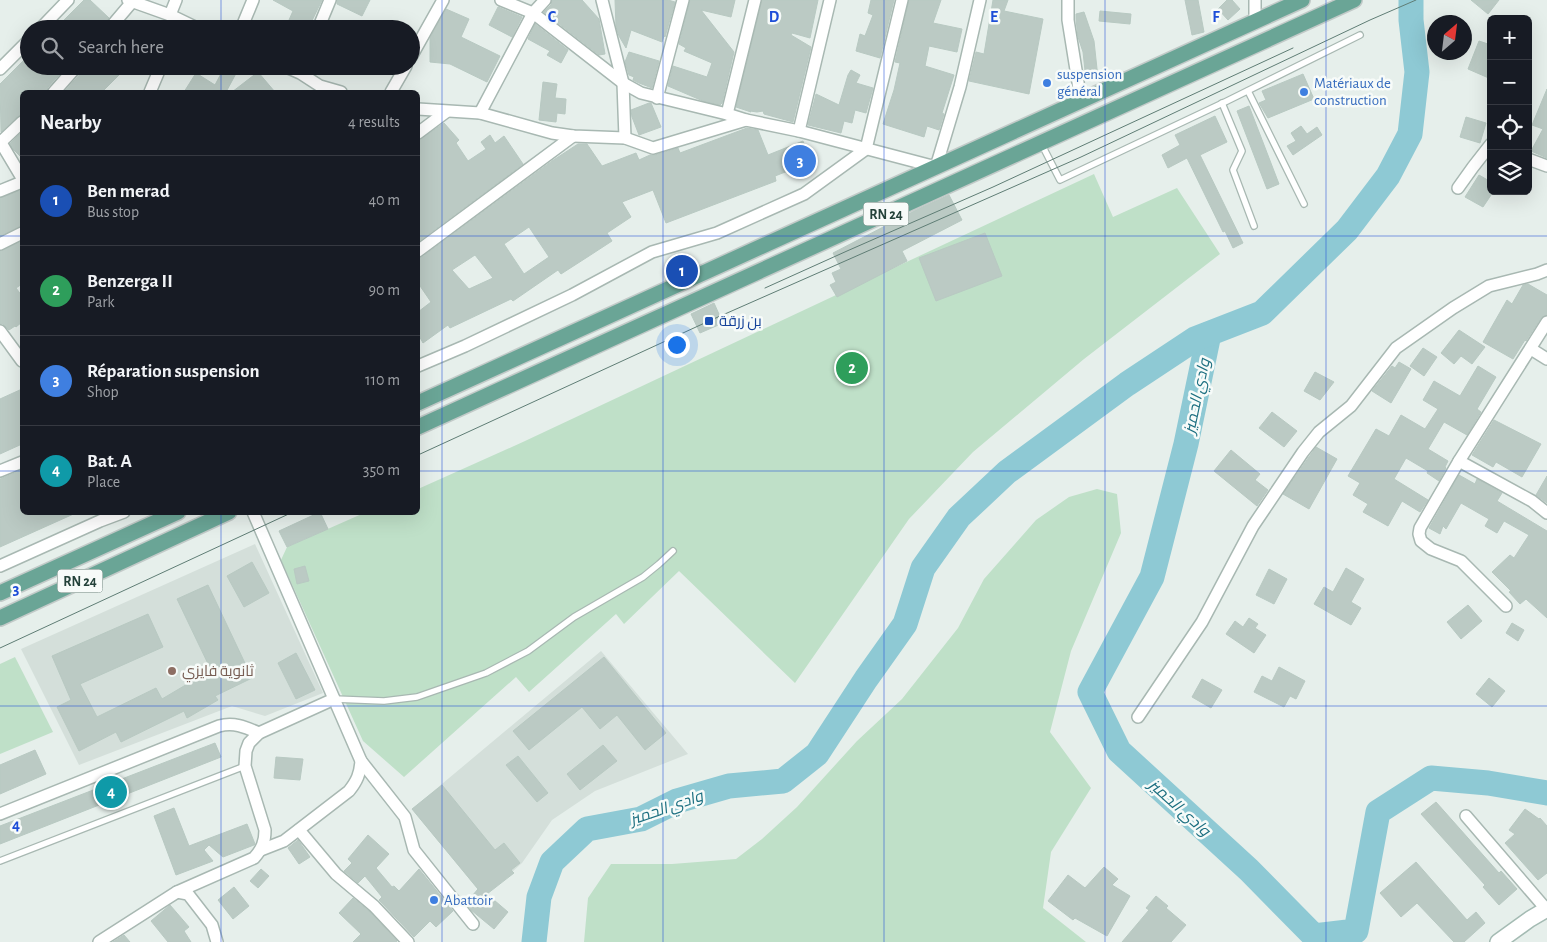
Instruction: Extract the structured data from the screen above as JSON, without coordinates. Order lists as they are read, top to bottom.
{
  "streets": {
    "main road": ["RN 24"]
  },
  "water": ["وادي الحميز"],
  "places": {
    "other": [
      "suspension général",
      "Matériaux de construction",
      "ثانوية فايزي",
      "Abattoir"
    ],
    "transit": ["بن زرقة"]
  },
  "north": "top right",
  "page": {
    "map_buttons": ["+", "−"],
    "search": "Search here",
    "heading": ["Nearby", "4 results"],
    "pins": [
      "3",
      "1",
      "2",
      "4"
    ],
    "list": [
      {
        "mark": "1",
        "name": "Ben merad",
        "note": "Bus stop",
        "value": "40 m"
      },
      {
        "mark": "2",
        "name": "Benzerga II",
        "note": "Park",
        "value": "90 m"
      },
      {
        "mark": "3",
        "name": "Réparation suspension",
        "note": "Shop",
        "value": "110 m"
      },
      {
        "mark": "4",
        "name": "Bat. A",
        "note": "Place",
        "value": "350 m"
      }
    ]
  },
  "grid": {
    "columns": [
      "C",
      "D",
      "E",
      "F"
    ],
    "rows": ["3", "4"]
  }
}
